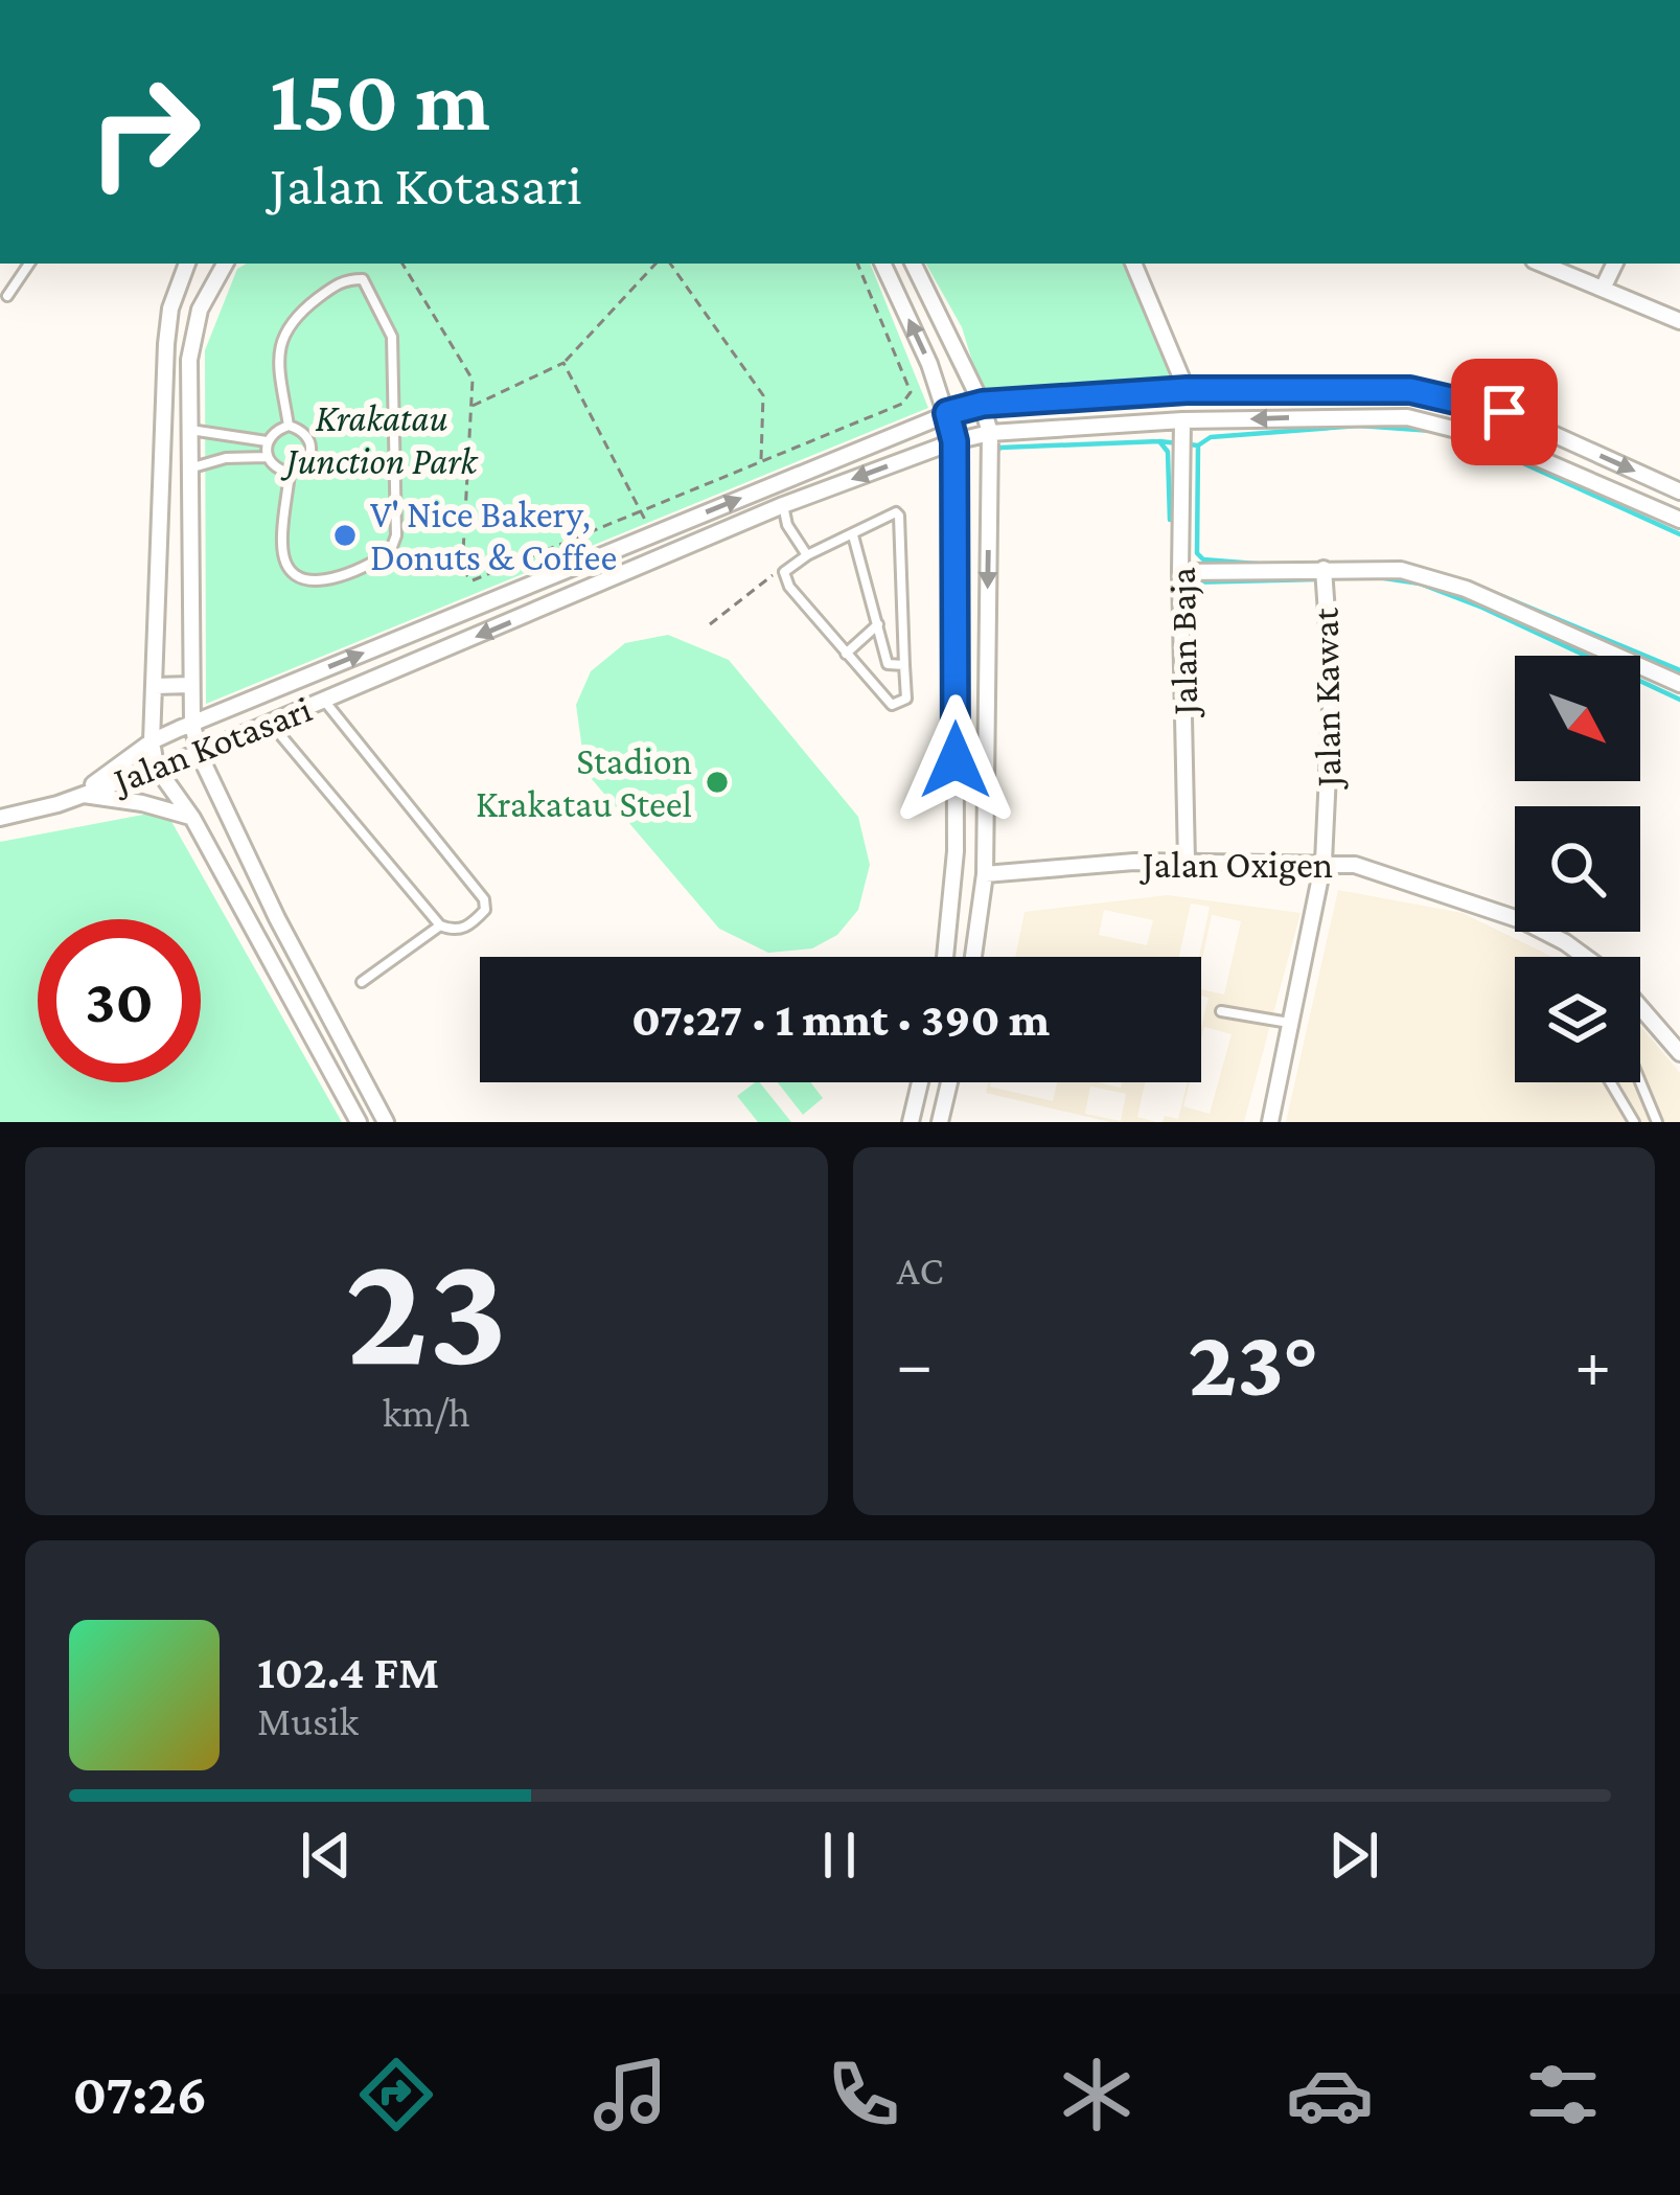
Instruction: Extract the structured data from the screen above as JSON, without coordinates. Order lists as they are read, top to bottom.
{
  "streets": {
    "street": [
      "Jalan Baja",
      "Jalan Kawat",
      "Jalan Kotasari",
      "Jalan Oxigen"
    ]
  },
  "crossings": [
    ["Jalan Baja", "Jalan Kotasari"],
    ["Jalan Baja", "Jalan Oxigen"],
    ["Jalan Kawat", "Jalan Oxigen"]
  ],
  "parks": ["Krakatau Junction Park"],
  "places": ["V' Nice Bakery, Donuts & Coffee", "Stadion Krakatau Steel"],
  "north": "bottom right",
  "page": {
    "turn": ["150 m", "Jalan Kotasari"],
    "limit": "30",
    "trip": "07:27 · 1 mnt · 390 m",
    "tile": [
      ["23", "km/h"],
      "AC"
    ],
    "heat": ["−", "23°", "+"],
    "song": ["102.4 FM", "Musik"],
    "tabs": "07:26"
  }
}
